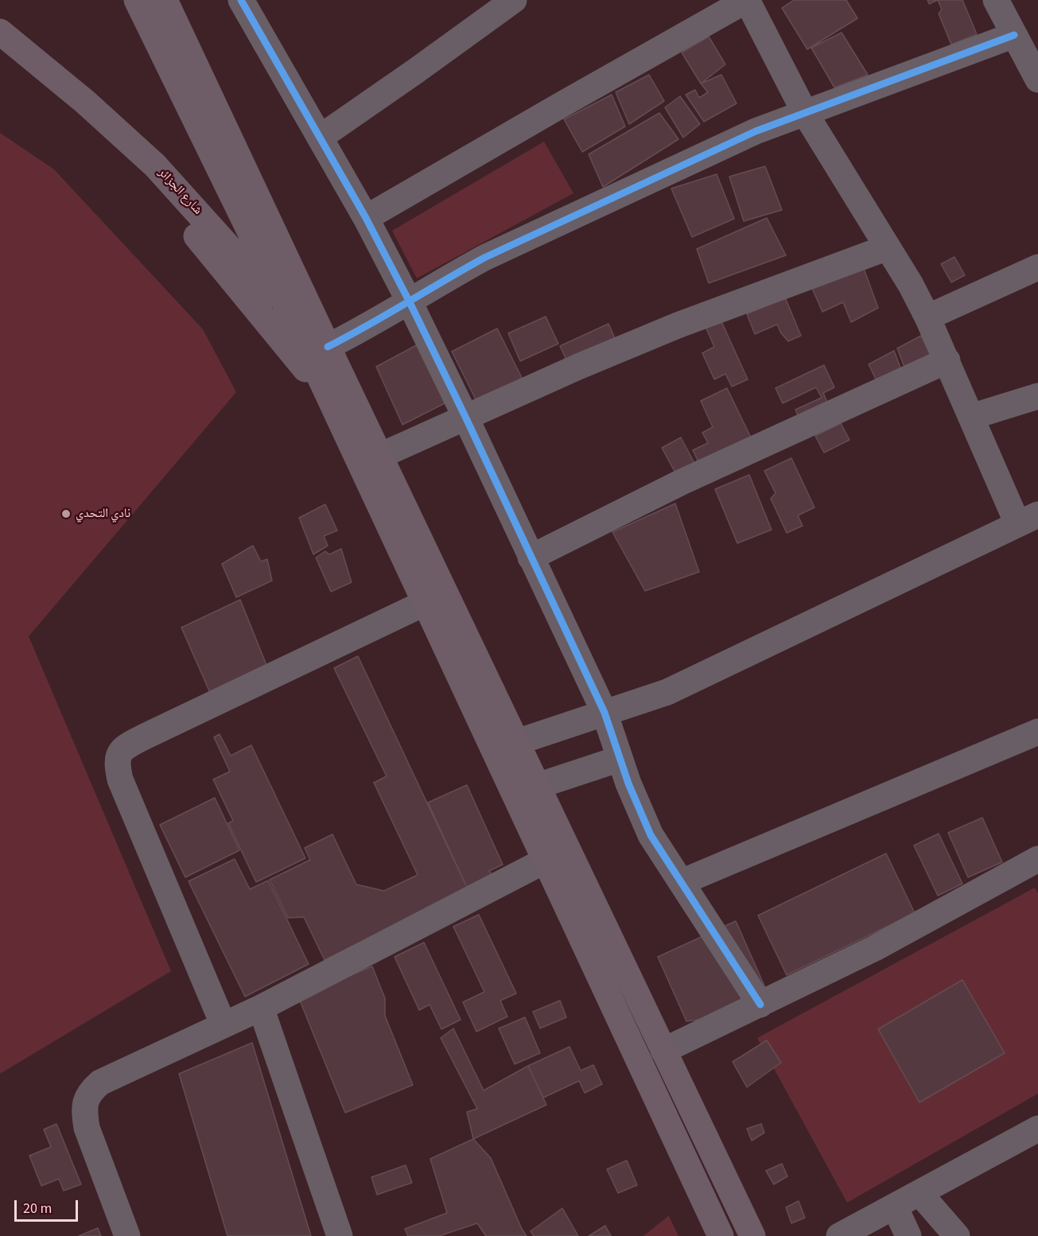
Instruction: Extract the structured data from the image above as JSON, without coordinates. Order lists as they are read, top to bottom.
{
  "streets": {
    "main road": ["شارع الجزائر"]
  },
  "places": ["نادي التحدي"],
  "scale_bar": "20 m"
}
